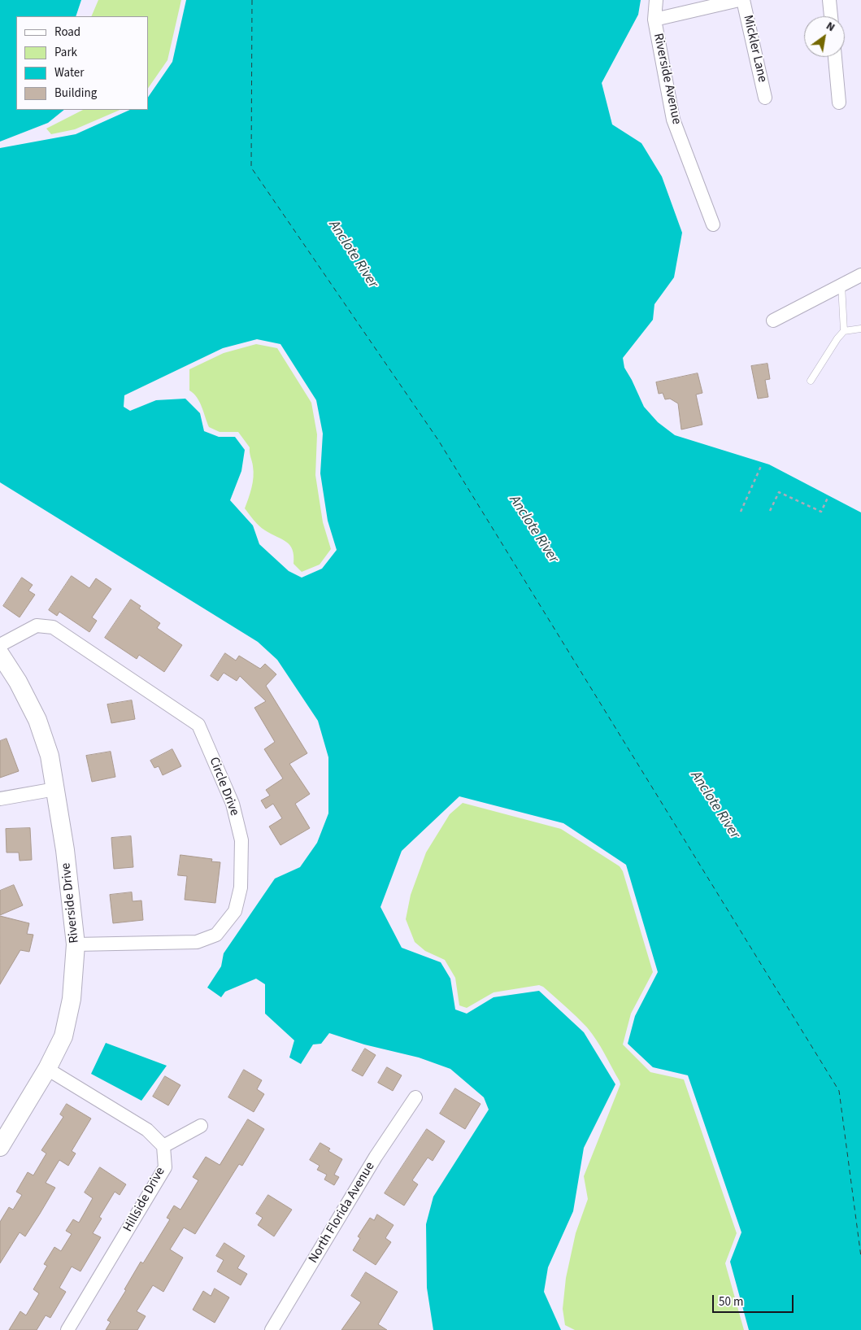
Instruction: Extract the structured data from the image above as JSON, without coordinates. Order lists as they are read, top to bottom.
{
  "streets": {
    "street": [
      "Mickler Lane",
      "Riverside Avenue",
      "Circle Drive",
      "Riverside Drive",
      "Hillside Drive",
      "North Florida Avenue"
    ]
  },
  "crossings": [
    ["Circle Drive", "Riverside Drive"]
  ],
  "water": ["Anclote River"],
  "legend": [
    "Road",
    "Park",
    "Water",
    "Building"
  ],
  "scale_bar": "50 m",
  "north": "top right"
}
